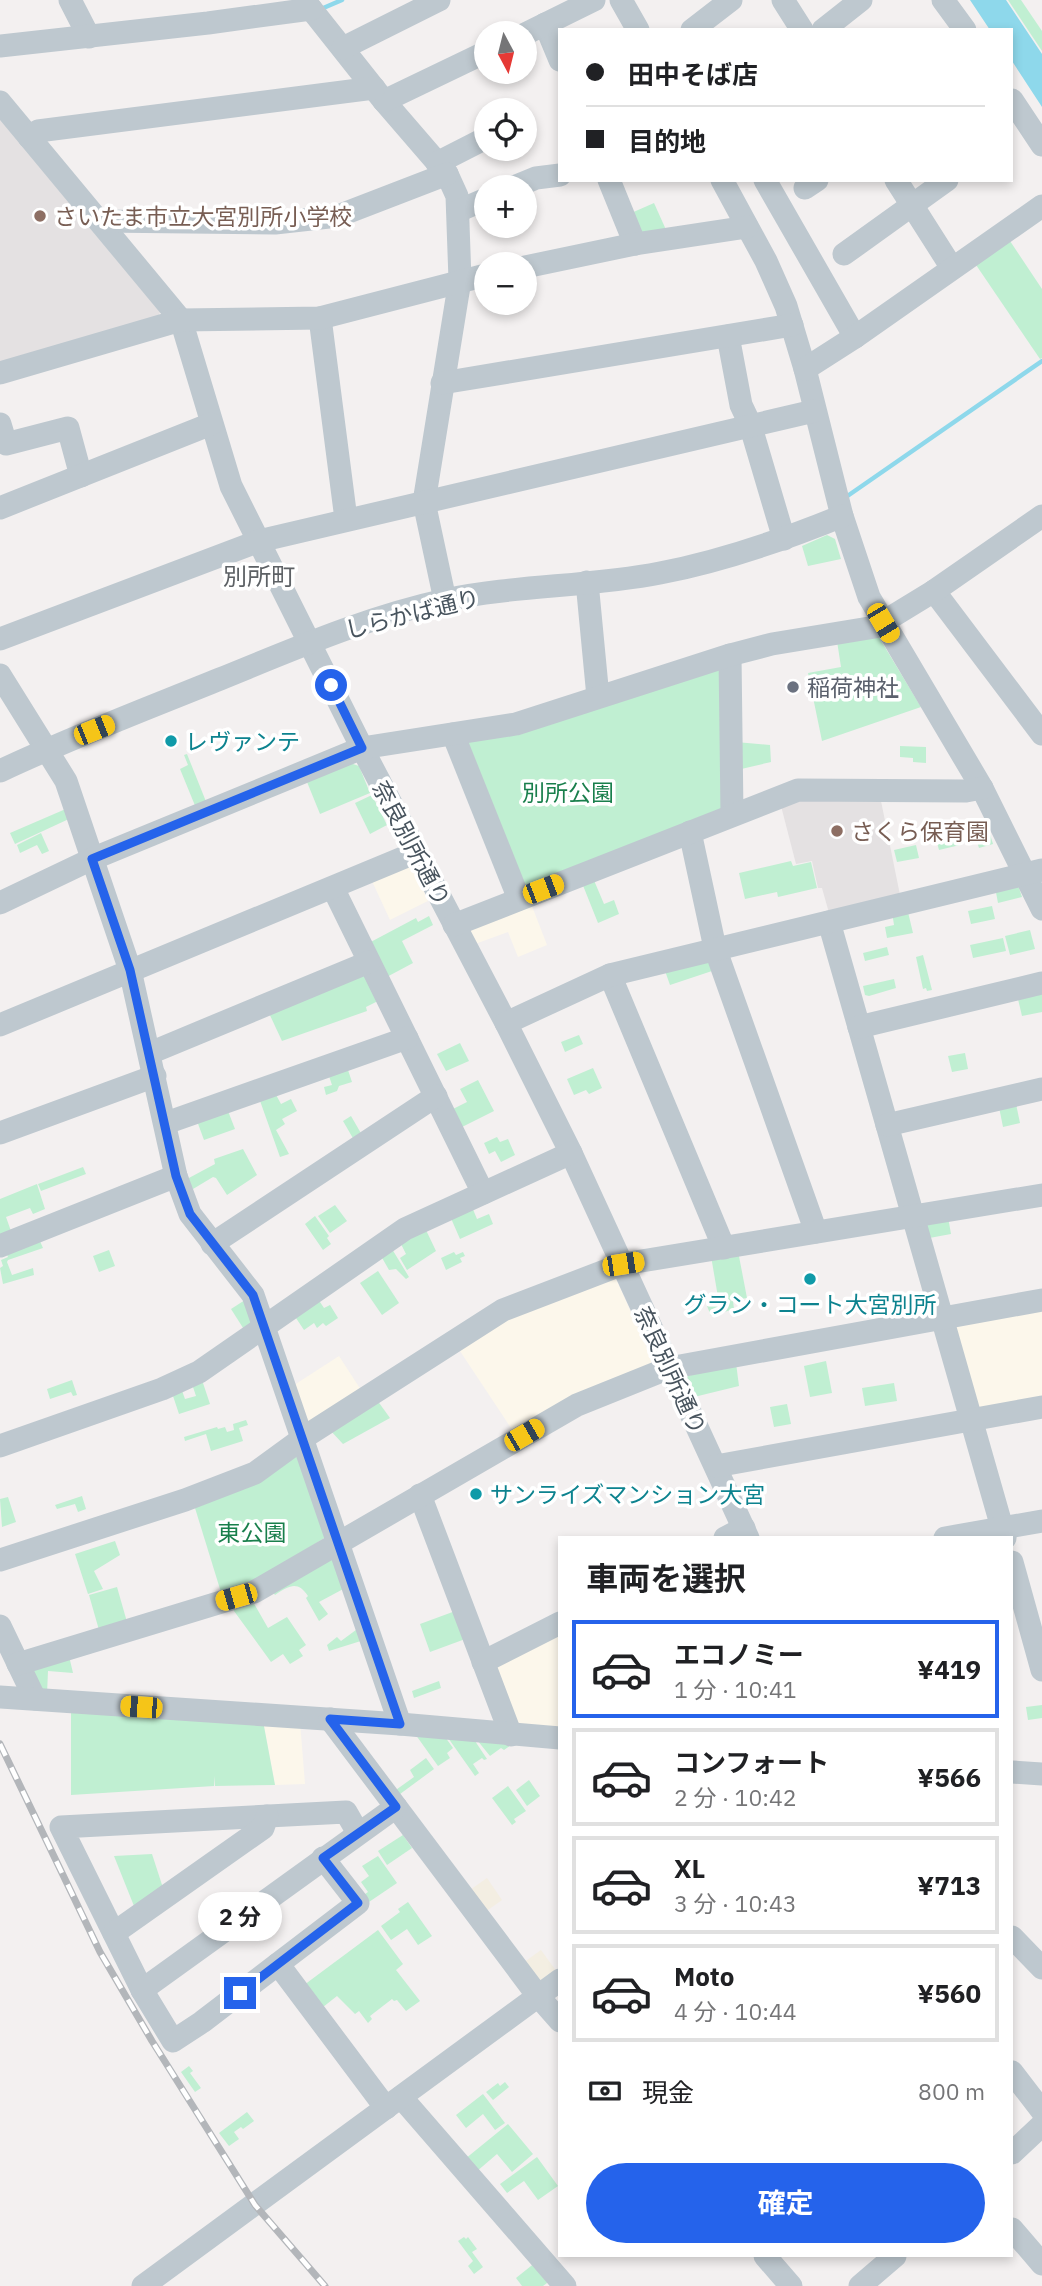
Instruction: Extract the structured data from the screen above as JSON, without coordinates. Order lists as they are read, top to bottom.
{
  "streets": {
    "street": ["しらかば通り", "奈良別所通り"]
  },
  "crossings": [
    ["しらかば通り", "奈良別所通り"]
  ],
  "districts": ["別所町"],
  "parks": ["別所公園", "東公園"],
  "places": [
    "さいたま市立大宮別所小学校",
    "稲荷神社",
    "レヴァンテ",
    "さくら保育園",
    "グラン・コート大宮別所",
    "サンライズマンション大宮"
  ],
  "north": "bottom",
  "page": {
    "map_buttons": ["+", "−"],
    "banner": ["田中そば店", "目的地"],
    "heading": "車両を選択",
    "list": [
      {
        "name": "エコノミー",
        "note": "1 分 · 10:41",
        "value": "¥419"
      },
      {
        "name": "コンフォート",
        "note": "2 分 · 10:42",
        "value": "¥566"
      },
      {
        "name": "XL",
        "note": "3 分 · 10:43",
        "value": "¥713"
      },
      {
        "name": "Moto",
        "note": "4 分 · 10:44",
        "value": "¥560"
      }
    ],
    "bubble": "2 分",
    "pay": ["現金", "800 m"],
    "buttons": "確定"
  }
}
